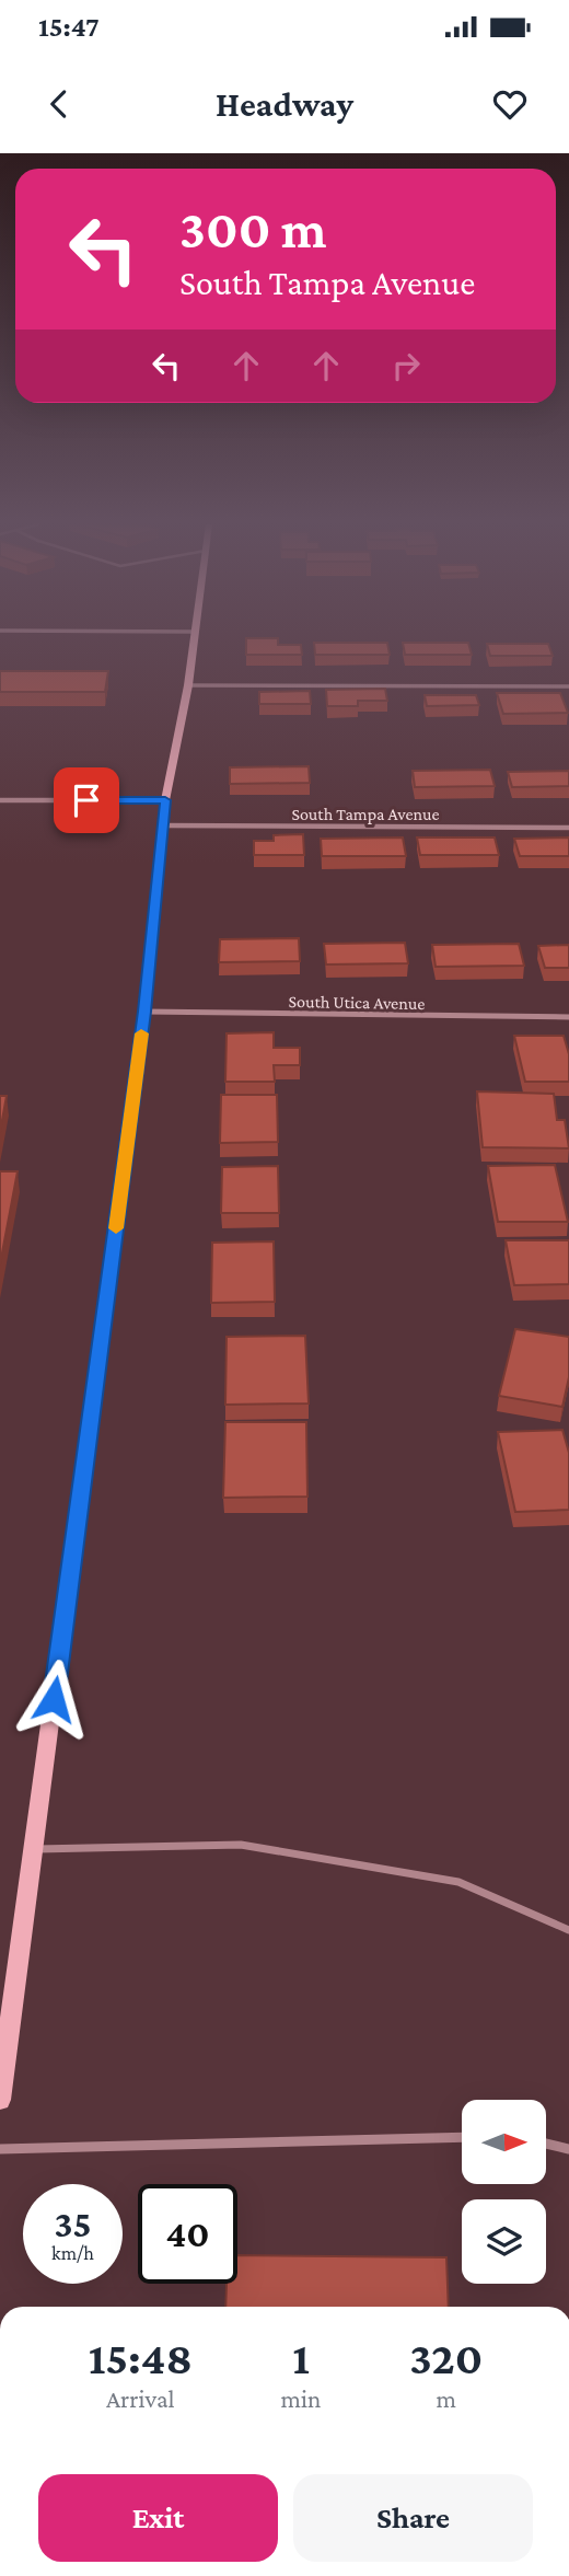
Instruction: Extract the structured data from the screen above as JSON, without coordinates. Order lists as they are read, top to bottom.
{
  "streets": {
    "street": ["South Tampa Avenue", "South Utica Avenue"]
  },
  "north": "right",
  "page": {
    "status": "15:47",
    "header": "Headway",
    "turn": ["300 m", "South Tampa Avenue"],
    "speed": "35 km/h",
    "limit": "40",
    "eta": [
      "15:48",
      "Arrival",
      "1",
      "min",
      "320",
      "m"
    ],
    "buttons": ["Exit", "Share"]
  }
}
